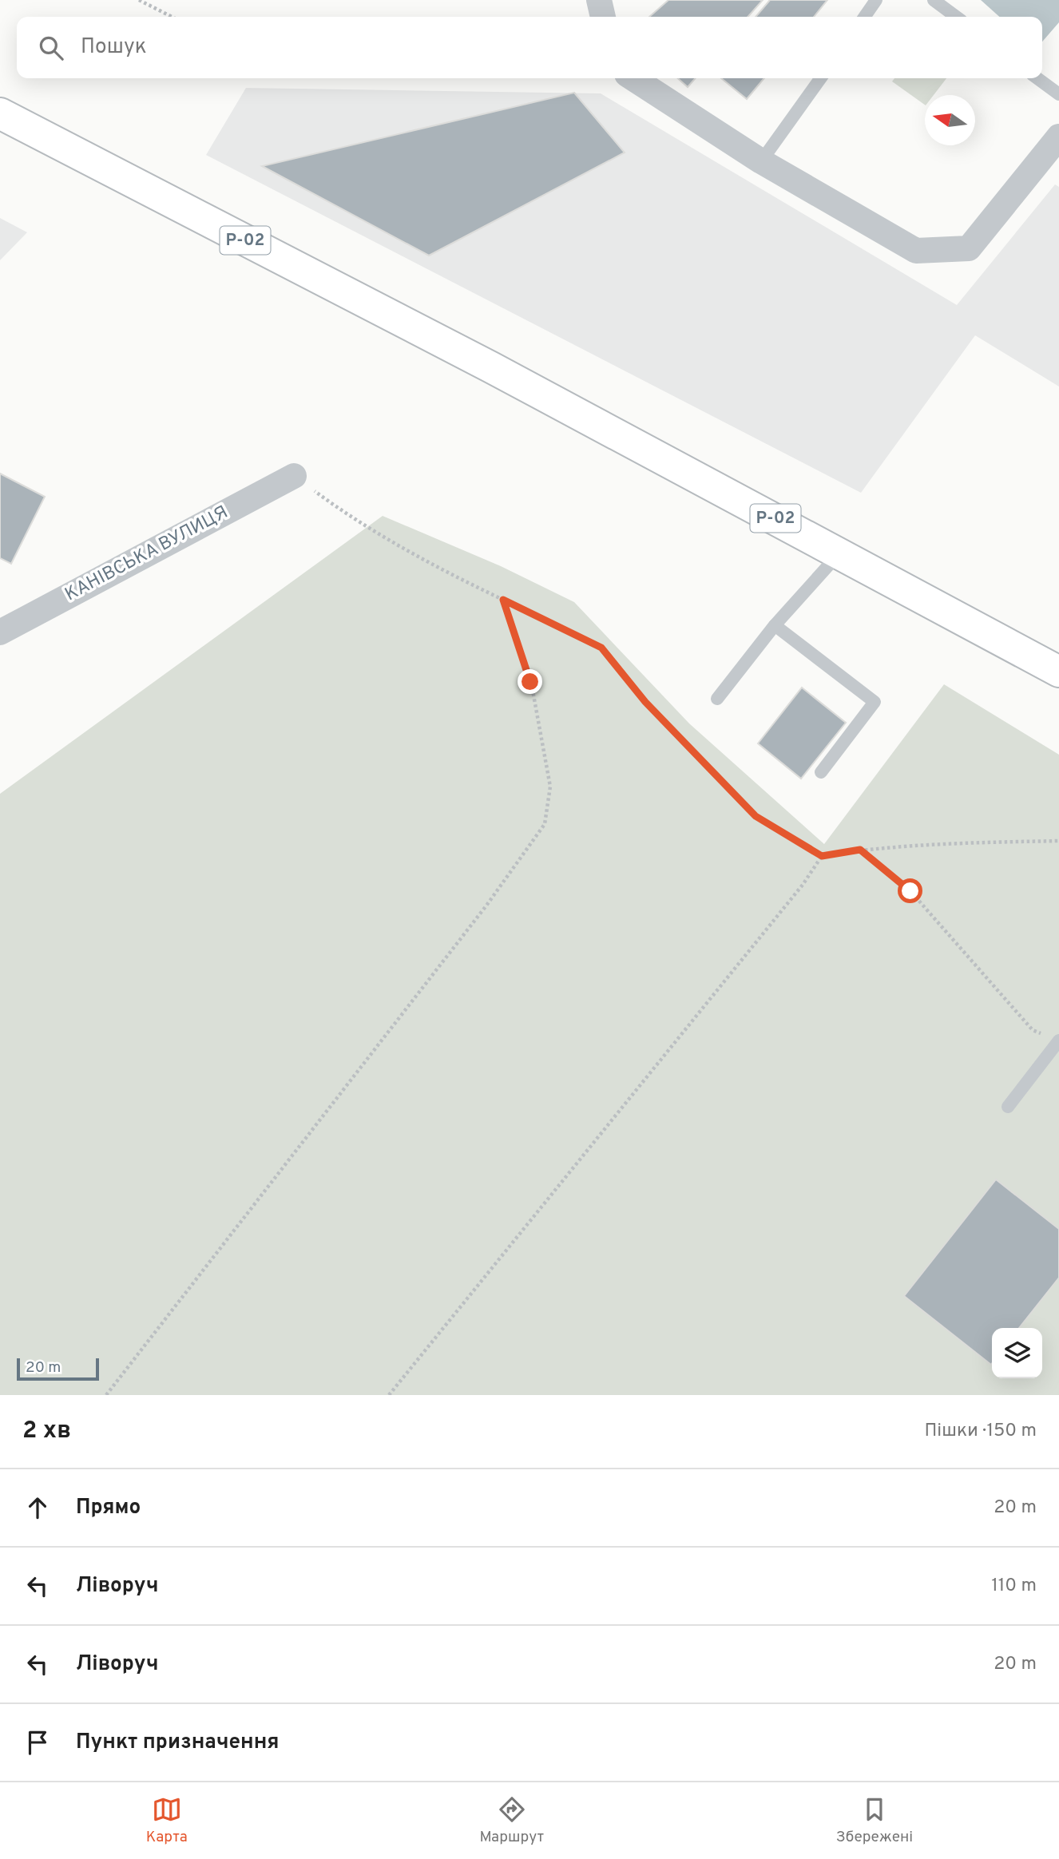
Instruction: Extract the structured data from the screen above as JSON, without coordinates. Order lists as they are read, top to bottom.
{
  "streets": {
    "main road": ["Р-02"],
    "street": ["КАНІВСЬКА ВУЛИЦЯ"]
  },
  "scale_bar": "20 m",
  "north": "left",
  "page": {
    "search": "Пошук",
    "scale": "20 m",
    "heading": ["2 хв", "Пішки · 150 m"],
    "list": [
      ["Прямо", "20 m"],
      ["Ліворуч", "110 m"],
      ["Ліворуч", "20 m"],
      "Пункт призначення"
    ],
    "nav": ["Карта", "Маршрут", "Збережені"]
  }
}
